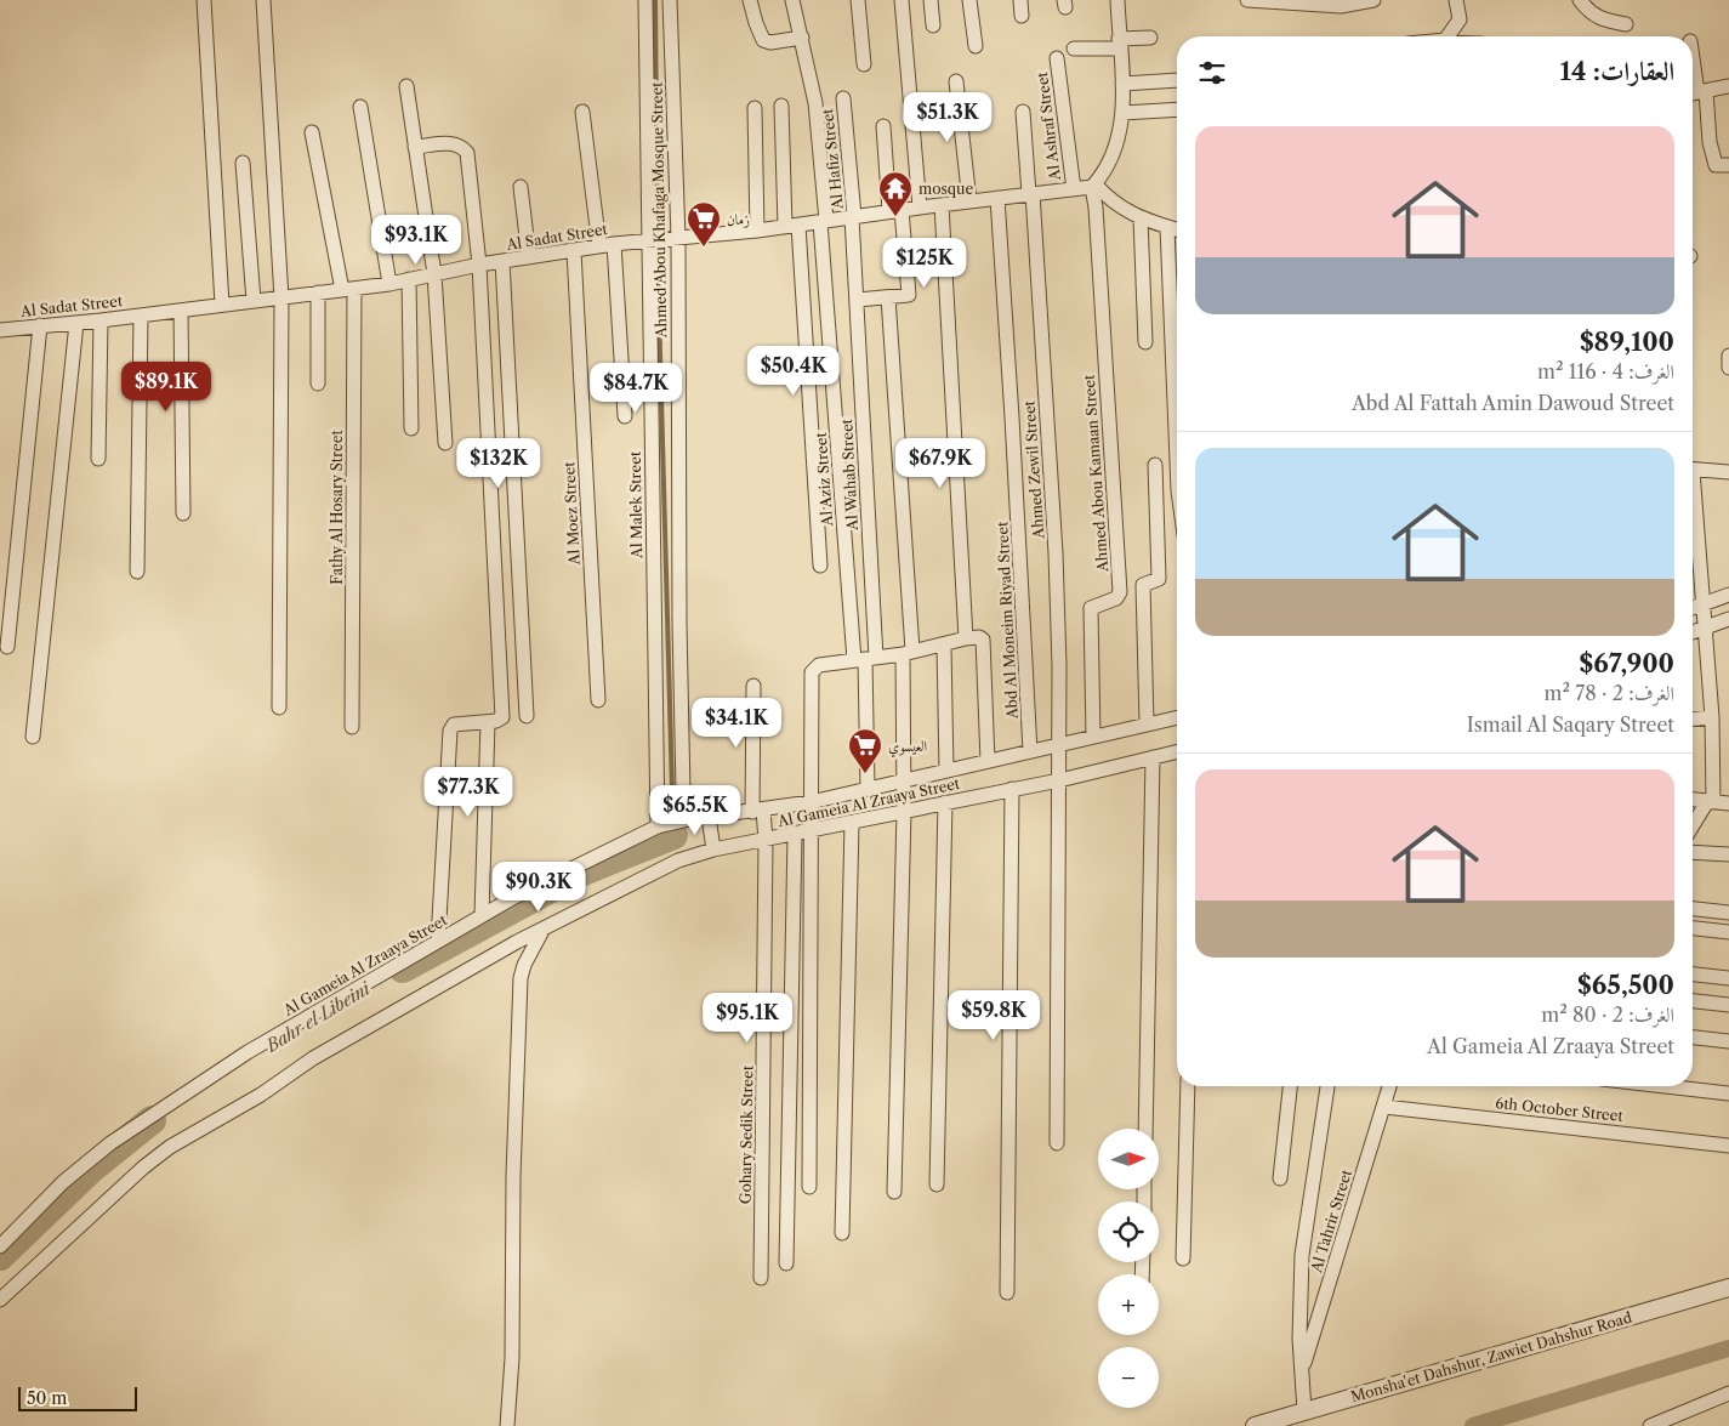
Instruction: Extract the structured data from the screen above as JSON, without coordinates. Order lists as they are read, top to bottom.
{
  "streets": {
    "street": [
      "Al Ashraf Street",
      "Al Hafiz Street",
      "Ahmed Abou Khafaga Mosque Street",
      "Al Sadat Street",
      "Ahmed Zewil Street",
      "Ahmed Abou Kamaan Street",
      "Al Wahab Street",
      "Al Aziz Street",
      "Al Malek Street",
      "Fathy Al Hosary Street",
      "Al Moez Street",
      "Abd Al Moneim Riyad Street",
      "Al Gameia Al Zraaya Street",
      "6th October Street",
      "Gohary Sedik Street",
      "Al Tahrir Street",
      "Monsha'et Dahshur, Zawiet Dahshur Road"
    ]
  },
  "crossings": [
    ["Al Ashraf Street", "Al Sadat Street"],
    ["Al Ashraf Street", "Ahmed Abou Kamaan Street"],
    ["Al Hafiz Street", "Al Sadat Street"],
    ["Al Hafiz Street", "Al Wahab Street"],
    ["Ahmed Abou Khafaga Mosque Street", "Al Sadat Street"],
    ["Ahmed Abou Khafaga Mosque Street", "Al Gameia Al Zraaya Street"],
    ["Al Sadat Street", "Ahmed Zewil Street"],
    ["Al Sadat Street", "Ahmed Abou Kamaan Street"],
    ["Al Sadat Street", "Al Wahab Street"],
    ["Al Sadat Street", "Al Aziz Street"],
    ["Al Sadat Street", "Al Malek Street"],
    ["Al Sadat Street", "Fathy Al Hosary Street"],
    ["Al Sadat Street", "Al Moez Street"],
    ["Al Sadat Street", "Abd Al Moneim Riyad Street"],
    ["Ahmed Zewil Street", "Al Gameia Al Zraaya Street"],
    ["Ahmed Abou Kamaan Street", "Al Gameia Al Zraaya Street"],
    ["Al Wahab Street", "Al Aziz Street"],
    ["Al Aziz Street", "Al Gameia Al Zraaya Street"],
    ["Al Malek Street", "Al Gameia Al Zraaya Street"],
    ["Abd Al Moneim Riyad Street", "Al Gameia Al Zraaya Street"],
    ["Al Gameia Al Zraaya Street", "Gohary Sedik Street"],
    ["6th October Street", "Al Tahrir Street"]
  ],
  "water": ["Bahr el Libeini"],
  "places": {
    "temple": ["mosque"],
    "supermarket": ["زمان", "العيسوي"]
  },
  "scale_bar": "50 m",
  "north": "right",
  "page": {
    "heading": "العقارات: 14",
    "price": [
      "$51.3K",
      "$93.1K",
      "$125K",
      "$50.4K",
      "$89.1K",
      "$84.7K",
      "$132K",
      "$67.9K",
      "$34.1K",
      "$77.3K",
      "$65.5K",
      "$90.3K",
      "$59.8K",
      "$95.1K"
    ],
    "list": [
      {
        "name": "$89,100",
        "note": "الغرف: 4 · 116 m² · Abd Al Fattah Amin Dawoud Street"
      },
      {
        "name": "$67,900",
        "note": "الغرف: 2 · 78 m² · Ismail Al Saqary Street"
      },
      {
        "name": "$65,500",
        "note": "الغرف: 2 · 80 m² · Al Gameia Al Zraaya Street"
      }
    ],
    "map_buttons": ["+", "−"],
    "scale": "50 m"
  }
}
